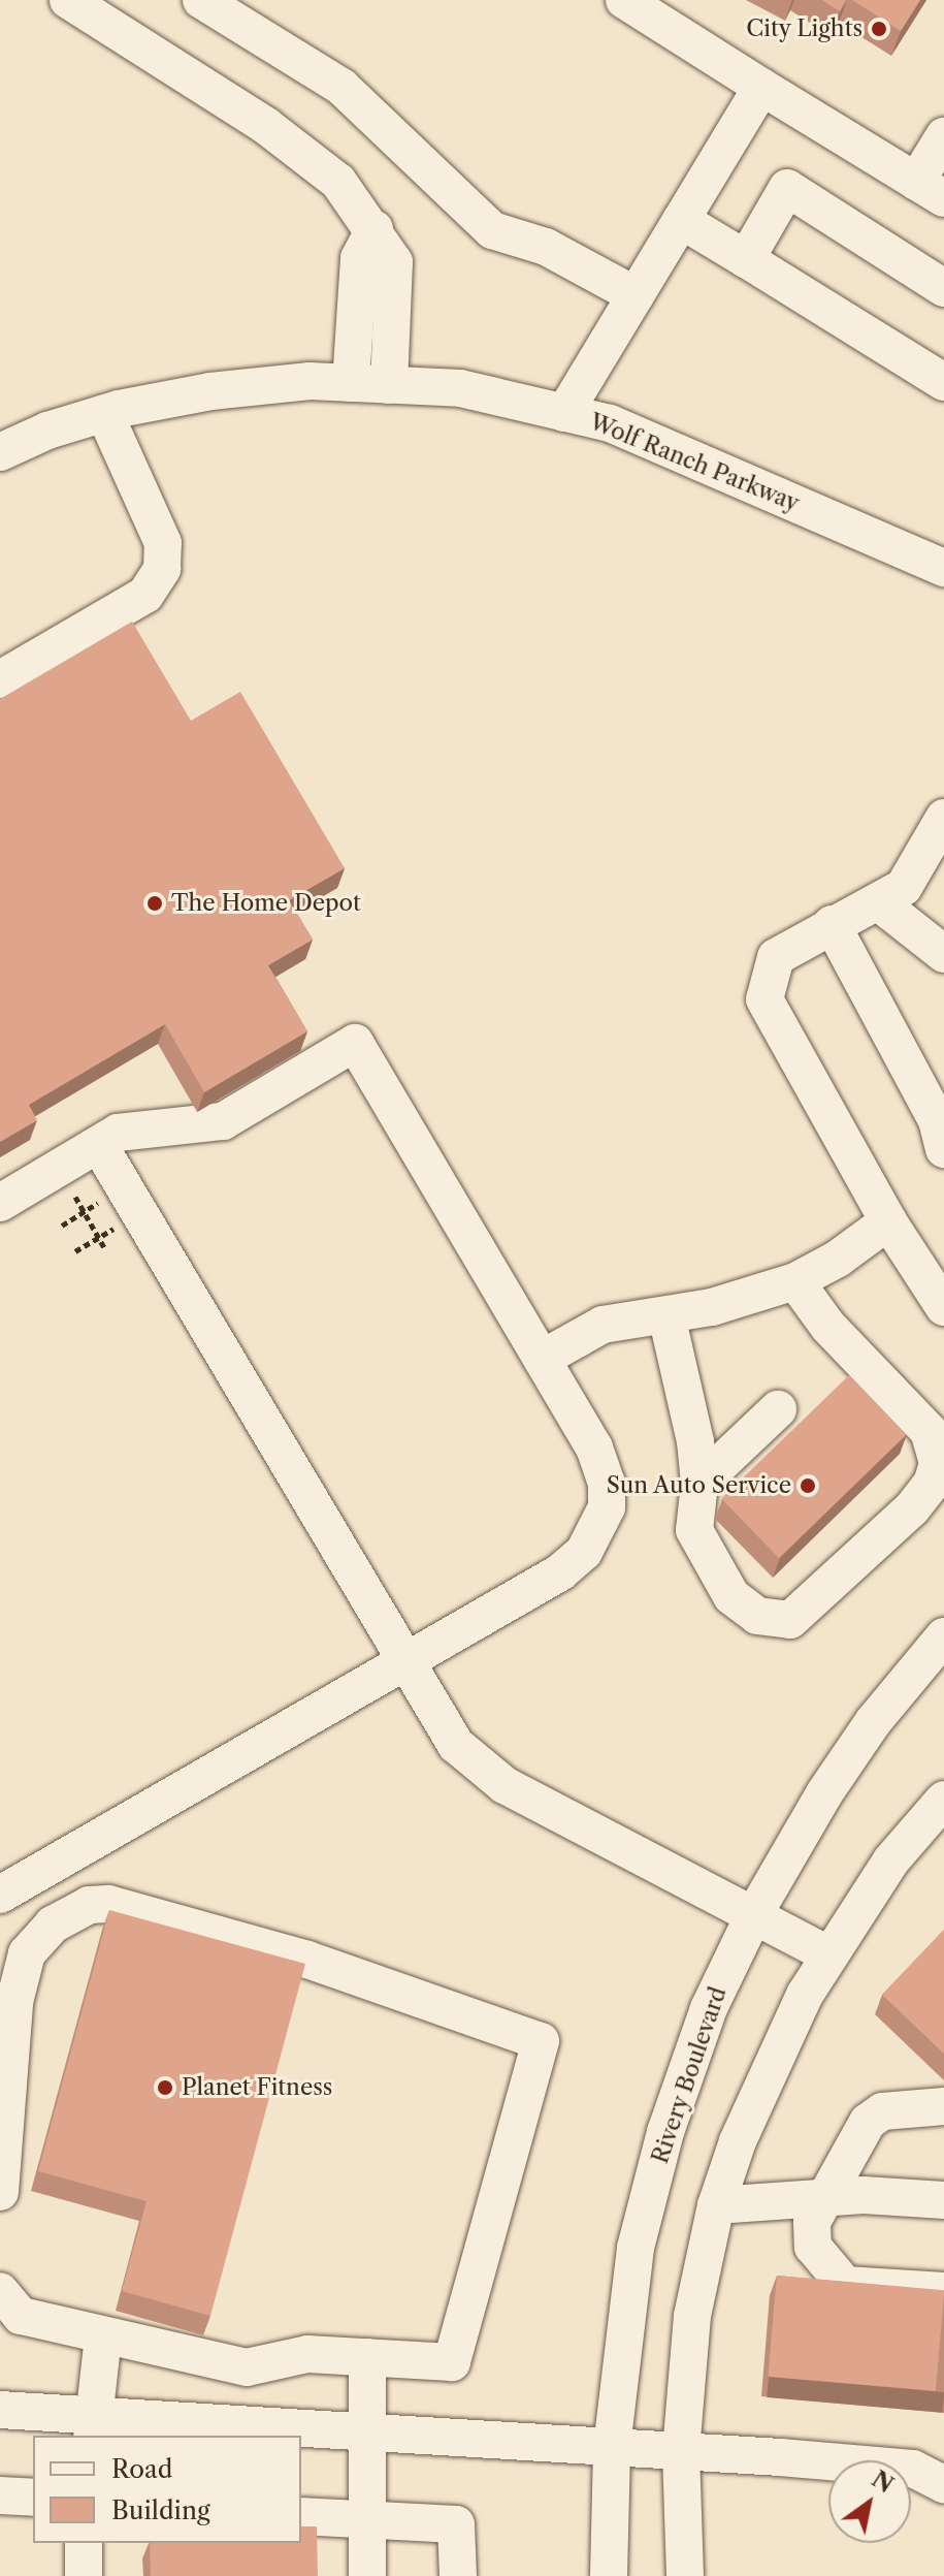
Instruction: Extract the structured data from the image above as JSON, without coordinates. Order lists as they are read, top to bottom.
{
  "streets": {
    "street": ["Wolf Ranch Parkway", "Rivery Boulevard"]
  },
  "places": [
    "City Lights",
    "The Home Depot",
    "Sun Auto Service",
    "Planet Fitness"
  ],
  "legend": ["Road", "Building"],
  "north": "top right"
}
